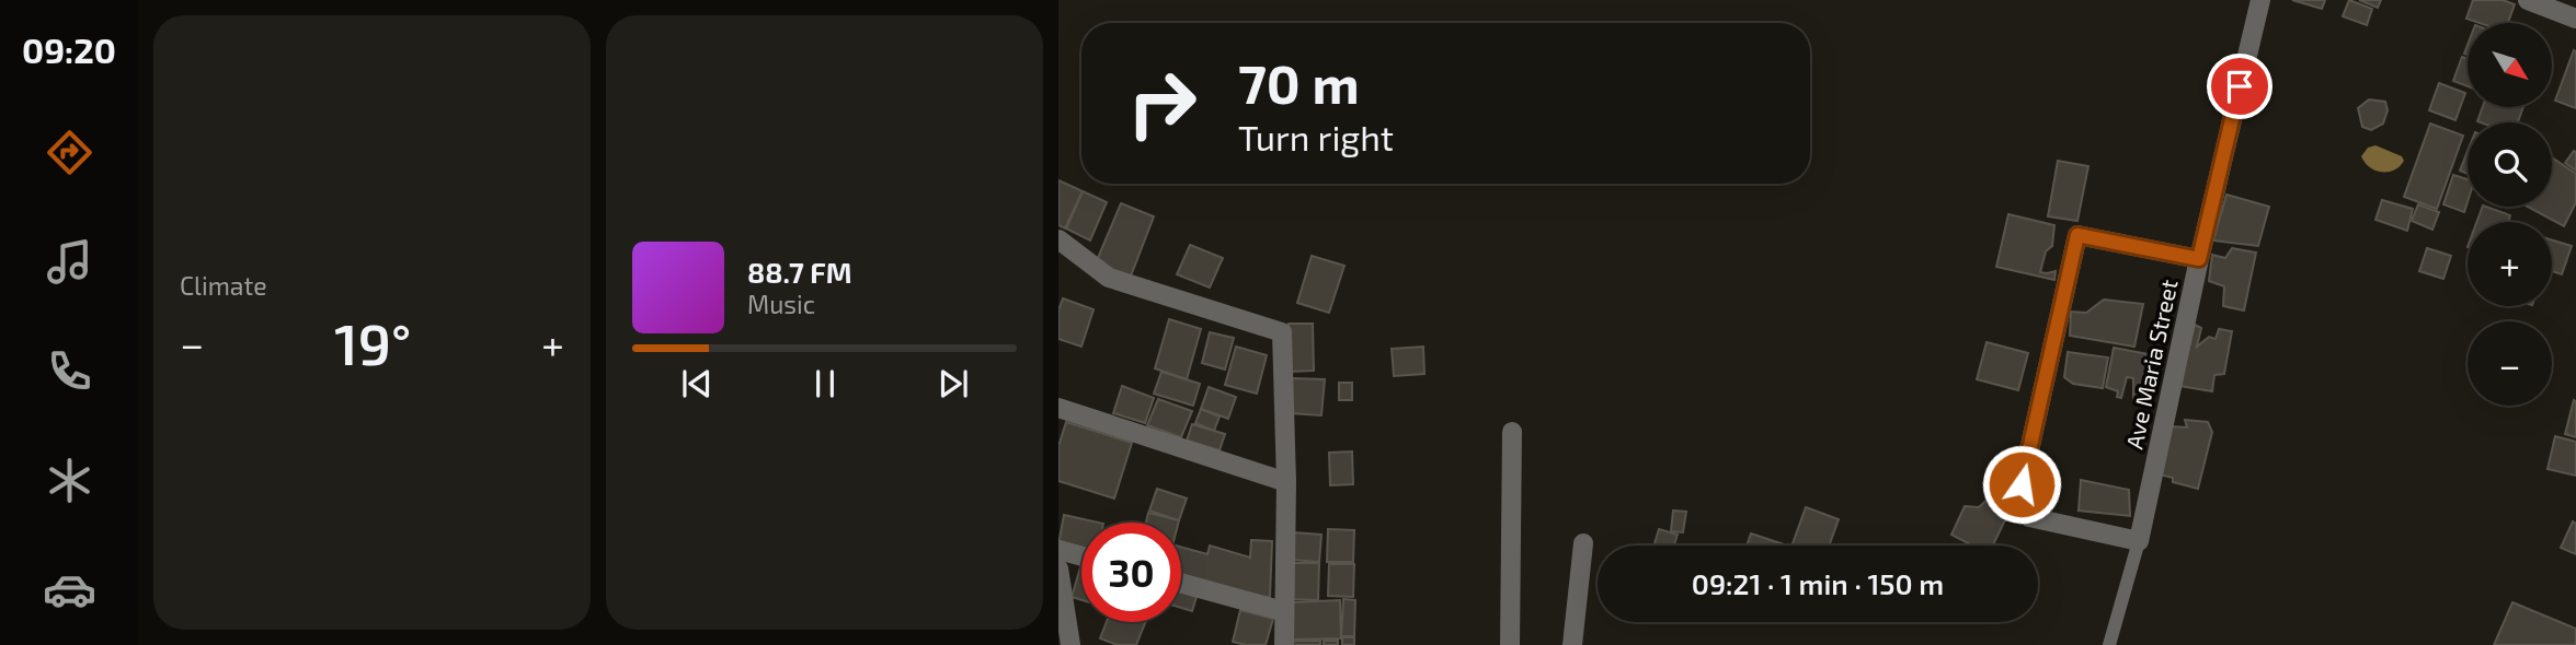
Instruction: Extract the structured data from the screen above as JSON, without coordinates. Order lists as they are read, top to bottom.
{
  "streets": {
    "street": ["Ave Maria Street"]
  },
  "north": "bottom right",
  "page": {
    "tabs": "09:20",
    "tile": "Climate",
    "map_buttons": ["+", "−"],
    "turn": ["70 m", "Turn right"],
    "song": ["88.7 FM", "Music"],
    "heat": ["−", "19°", "+"],
    "limit": "30",
    "trip": "09:21 · 1 min · 150 m"
  }
}
